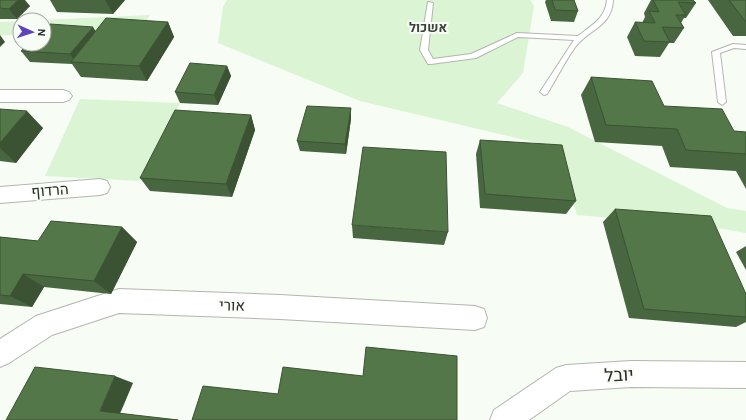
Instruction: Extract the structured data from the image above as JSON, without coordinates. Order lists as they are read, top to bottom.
{
  "streets": {
    "street": ["הרדוף", "אורי", "יובל"]
  },
  "districts": ["אשכול"],
  "north": "right"
}
